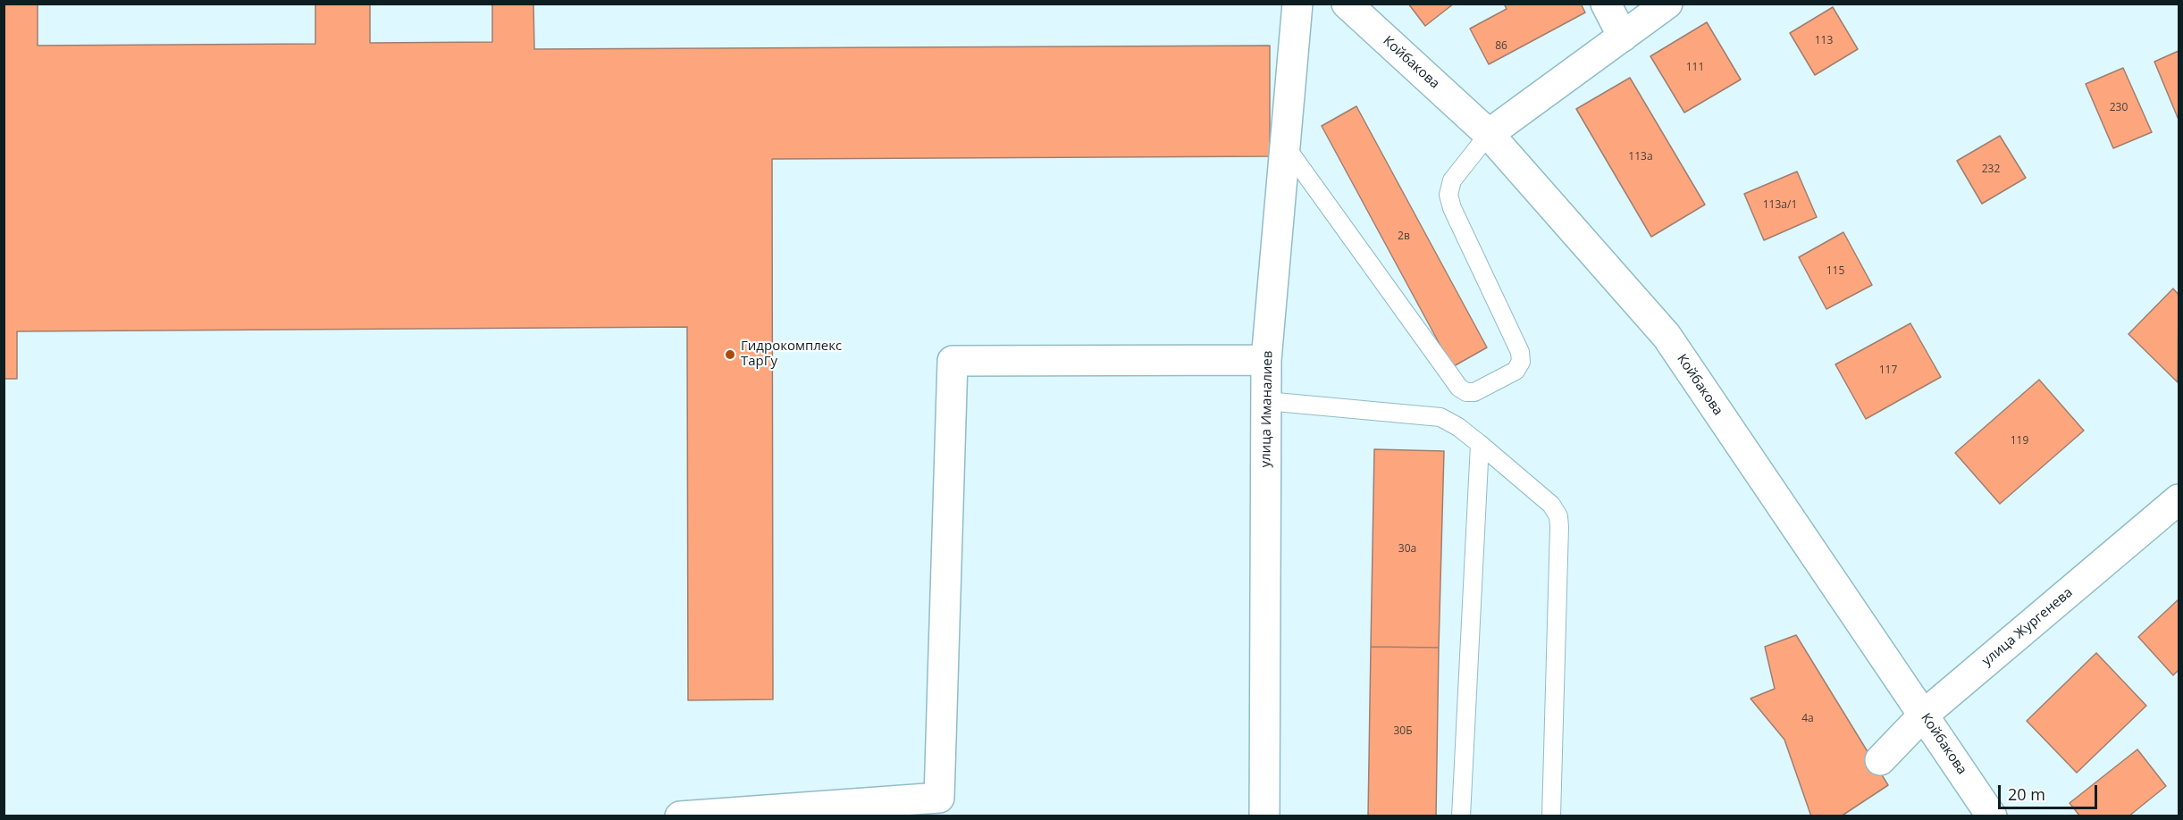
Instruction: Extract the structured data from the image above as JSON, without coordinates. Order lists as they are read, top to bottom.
{
  "streets": {
    "street": ["Койбакова", "улица Иманалиев", "улица Жургенева"]
  },
  "crossings": [
    ["Койбакова", "улица Жургенева"]
  ],
  "places": ["Гидрокомплекс ТарГу"],
  "house_numbers": [
    "113",
    "86",
    "111",
    "230",
    "113а",
    "232",
    "113а/1",
    "2в",
    "115",
    "117",
    "119",
    "30а",
    "4а",
    "30Б"
  ],
  "scale_bar": "20 m"
}
